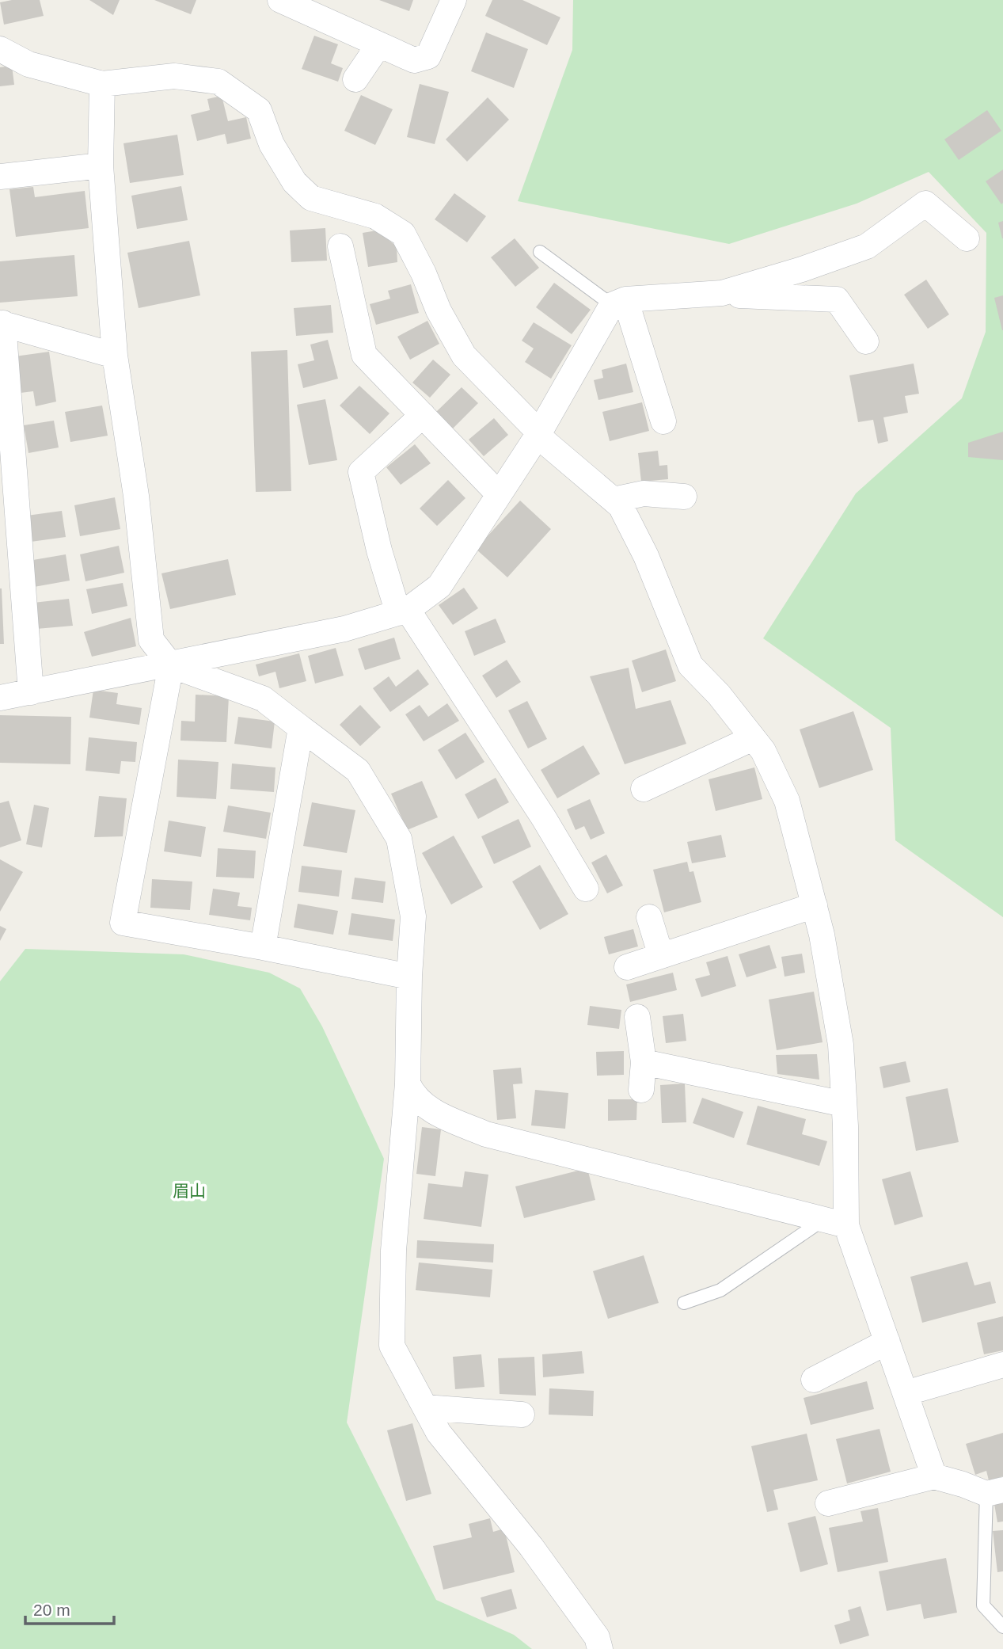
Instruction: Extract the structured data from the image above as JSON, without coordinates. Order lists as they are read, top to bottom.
{
  "parks": ["眉山"],
  "scale_bar": "20 m"
}
